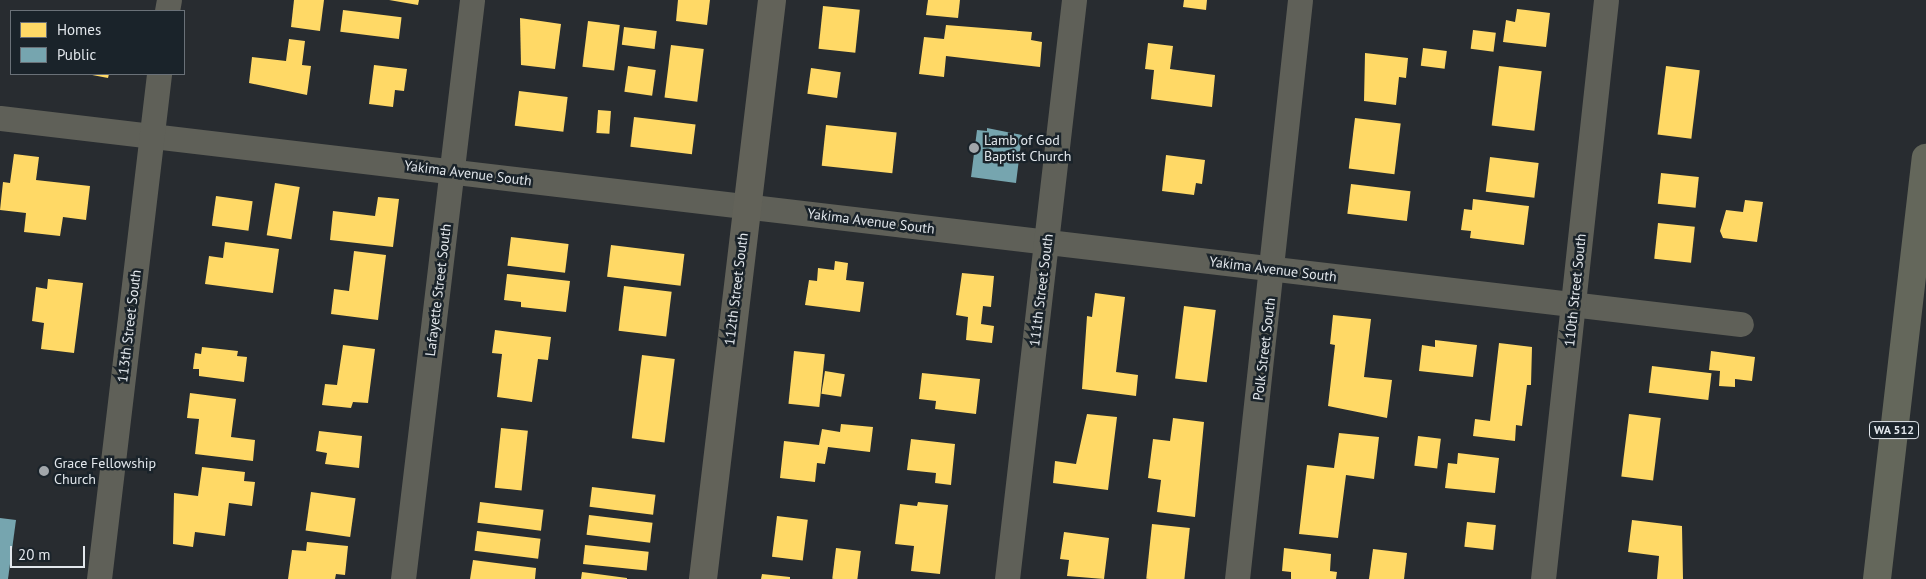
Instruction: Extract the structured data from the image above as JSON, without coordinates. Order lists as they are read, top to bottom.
{
  "streets": {
    "highway": ["WA 512"],
    "main road": ["112th Street South"],
    "street": [
      "Yakima Avenue South",
      "Lafayette Street South",
      "111th Street South",
      "110th Street South",
      "113th Street South",
      "Polk Street South"
    ]
  },
  "crossings": [
    ["Yakima Avenue South", "112th Street South"],
    ["Yakima Avenue South", "Lafayette Street South"],
    ["Yakima Avenue South", "111th Street South"],
    ["Yakima Avenue South", "110th Street South"],
    ["Yakima Avenue South", "113th Street South"],
    ["Yakima Avenue South", "Polk Street South"]
  ],
  "places": ["Lamb of God Baptist Church", "Grace Fellowship Church"],
  "legend": ["Homes", "Public"],
  "scale_bar": "20 m"
}
